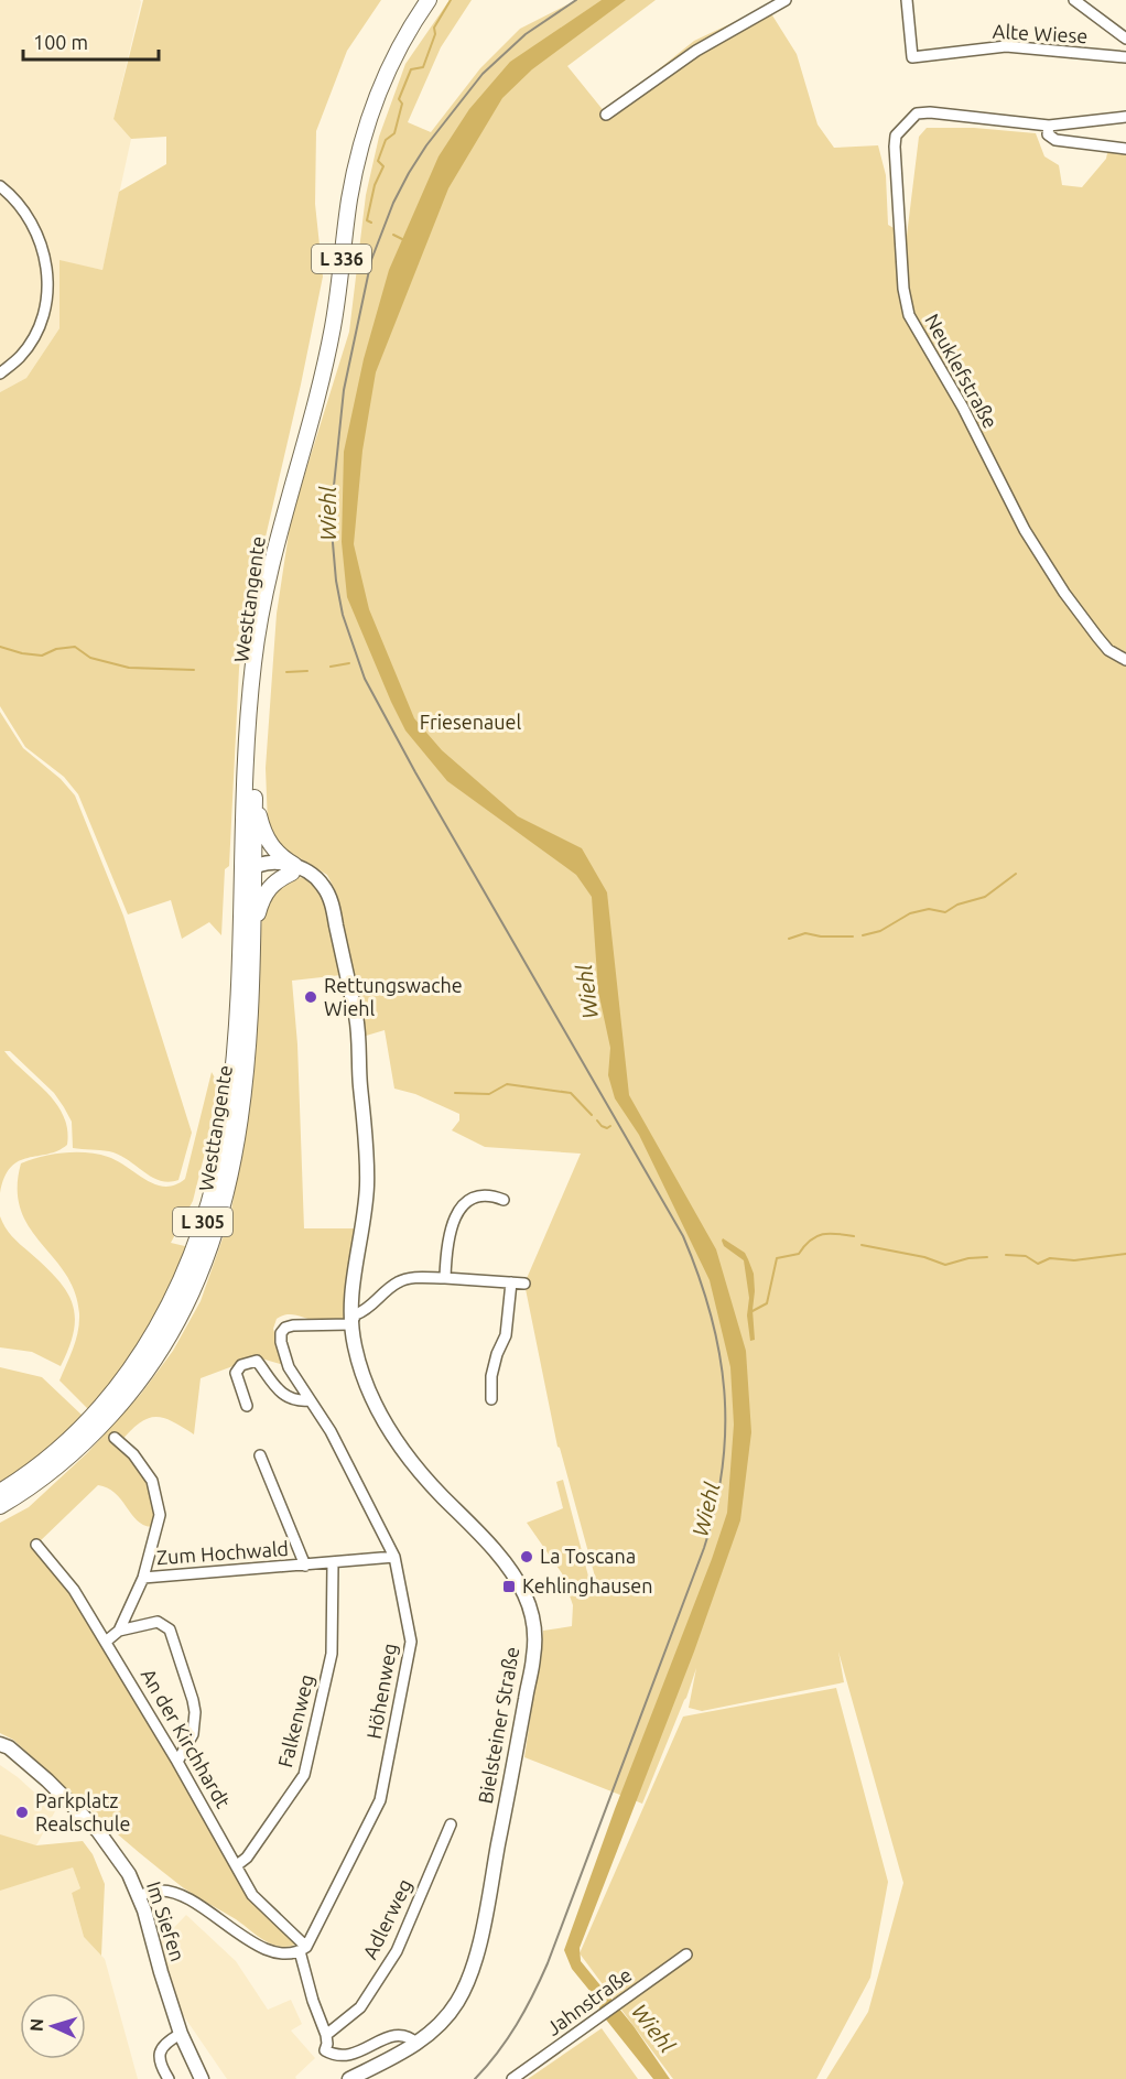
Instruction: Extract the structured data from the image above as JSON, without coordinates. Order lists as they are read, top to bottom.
{
  "streets": {
    "main road": [
      "L 336",
      "Westtangente",
      "L 305",
      "Bielsteiner Straße",
      "Im Siefen"
    ],
    "street": [
      "Alte Wiese",
      "Neuklefstraße",
      "Zum Hochwald",
      "Höhenweg",
      "Falkenweg",
      "An der Kirchhardt",
      "Adlerweg",
      "Jahnstraße"
    ]
  },
  "crossings": [
    ["L 336", "Westtangente"],
    ["L 336", "L 305"],
    ["L 336", "Bielsteiner Straße"],
    ["Westtangente", "L 305"],
    ["L 305", "Bielsteiner Straße"],
    ["Zum Hochwald", "Höhenweg"],
    ["Zum Hochwald", "Falkenweg"],
    ["Zum Hochwald", "An der Kirchhardt"],
    ["Höhenweg", "Bielsteiner Straße"],
    ["Höhenweg", "An der Kirchhardt"],
    ["Falkenweg", "An der Kirchhardt"]
  ],
  "water": ["Wiehl"],
  "parks": ["Friesenauel"],
  "places": {
    "other": ["Rettungswache Wiehl", "La Toscana", "Parkplatz Realschule"],
    "transit": ["Kehlinghausen"]
  },
  "scale_bar": "100 m",
  "north": "left"
}
